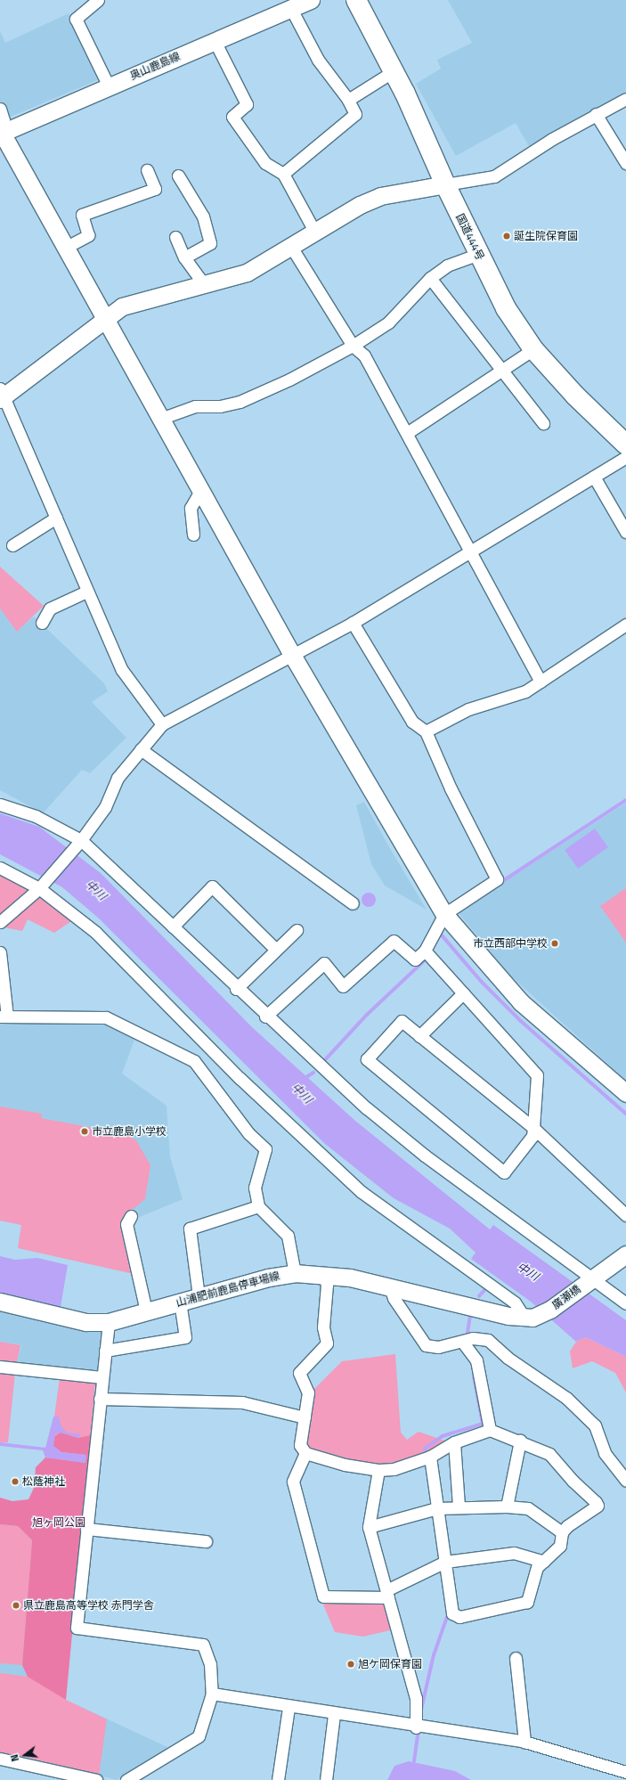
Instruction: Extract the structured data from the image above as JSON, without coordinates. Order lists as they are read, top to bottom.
{
  "streets": {
    "highway": ["国道444号"],
    "street": ["奥山鹿島線", "山浦肥前鹿島停車場線", "廣瀬橋"]
  },
  "crossings": [
    ["山浦肥前鹿島停車場線", "廣瀬橋"]
  ],
  "water": ["中川"],
  "parks": ["旭ヶ岡公園"],
  "places": [
    "誕生院保育園",
    "市立西部中学校",
    "市立鹿島小学校",
    "松蔭神社",
    "県立鹿島高等学校 赤門学舎",
    "旭ケ岡保育園"
  ],
  "north": "left"
}
